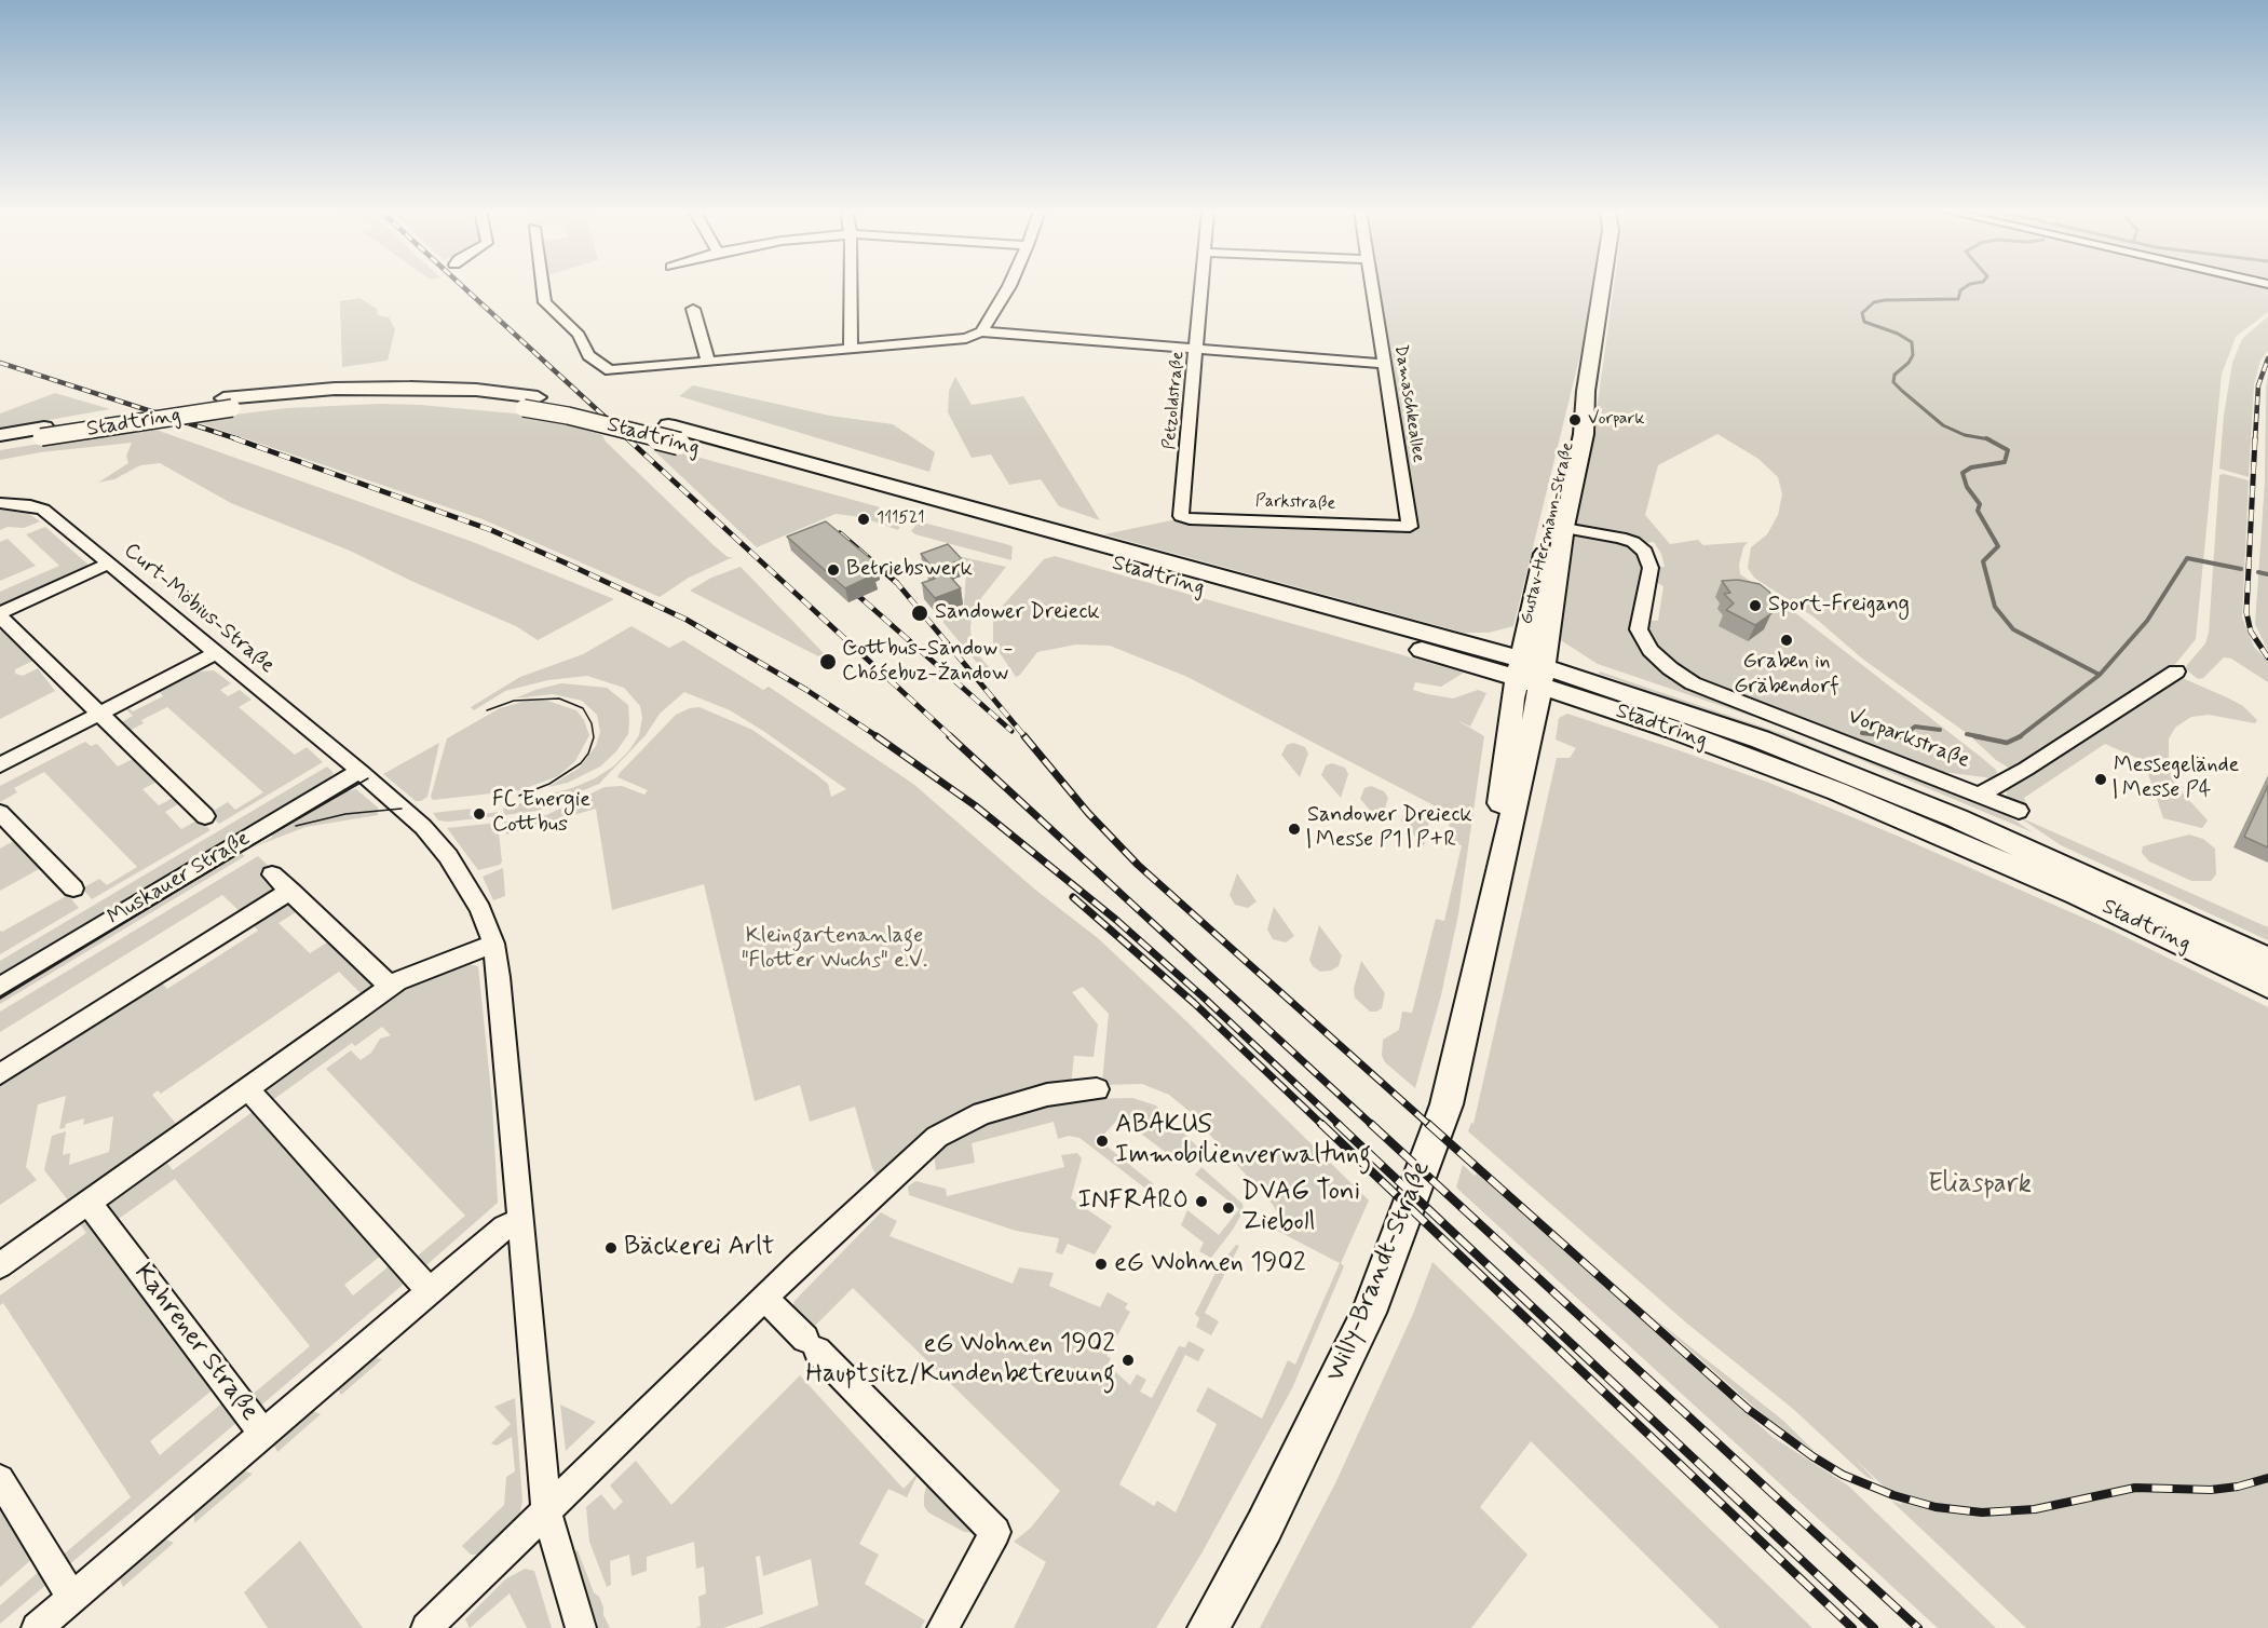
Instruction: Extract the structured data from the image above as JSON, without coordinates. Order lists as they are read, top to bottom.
{
  "streets": {
    "main road": ["Stadtring", "Gustav-Hermann-Straße", "Willy-Brandt-Straße"],
    "street": [
      "Petzoldstraße",
      "Damaschkeallee",
      "Parkstraße",
      "Curt-Möbius-Straße",
      "Vorparkstraße",
      "Muskauer Straße",
      "Kahrener Straße"
    ]
  },
  "crossings": [
    ["Petzoldstraße", "Parkstraße"],
    ["Damaschkeallee", "Parkstraße"],
    ["Stadtring", "Gustav-Hermann-Straße"],
    ["Stadtring", "Willy-Brandt-Straße"],
    ["Gustav-Hermann-Straße", "Vorparkstraße"],
    ["Gustav-Hermann-Straße", "Willy-Brandt-Straße"],
    ["Curt-Möbius-Straße", "Muskauer Straße"]
  ],
  "parks": ["Kleingartenanlage \"Flotter Wuchs\" e.V.", "Eliaspark"],
  "places": [
    "Vorpark",
    "111521",
    "Betriebswerk",
    "Sport-Freigang",
    "Sandower Dreieck",
    "Graben in Gräbendorf",
    "Cottbus-Sandow - Chóśebuz-Žandow",
    "Messegelände | Messe P4",
    "FC Energie Cottbus",
    "Sandower Dreieck | Messe P1 | P+R",
    "ABAKUS Immobilienverwaltung",
    "INFRARO",
    "DVAG Toni Zieboll",
    "Bäckerei Arlt",
    "eG Wohnen 1902",
    "eG Wohnen 1902 Hauptsitz/Kundenbetreuung"
  ]
}
